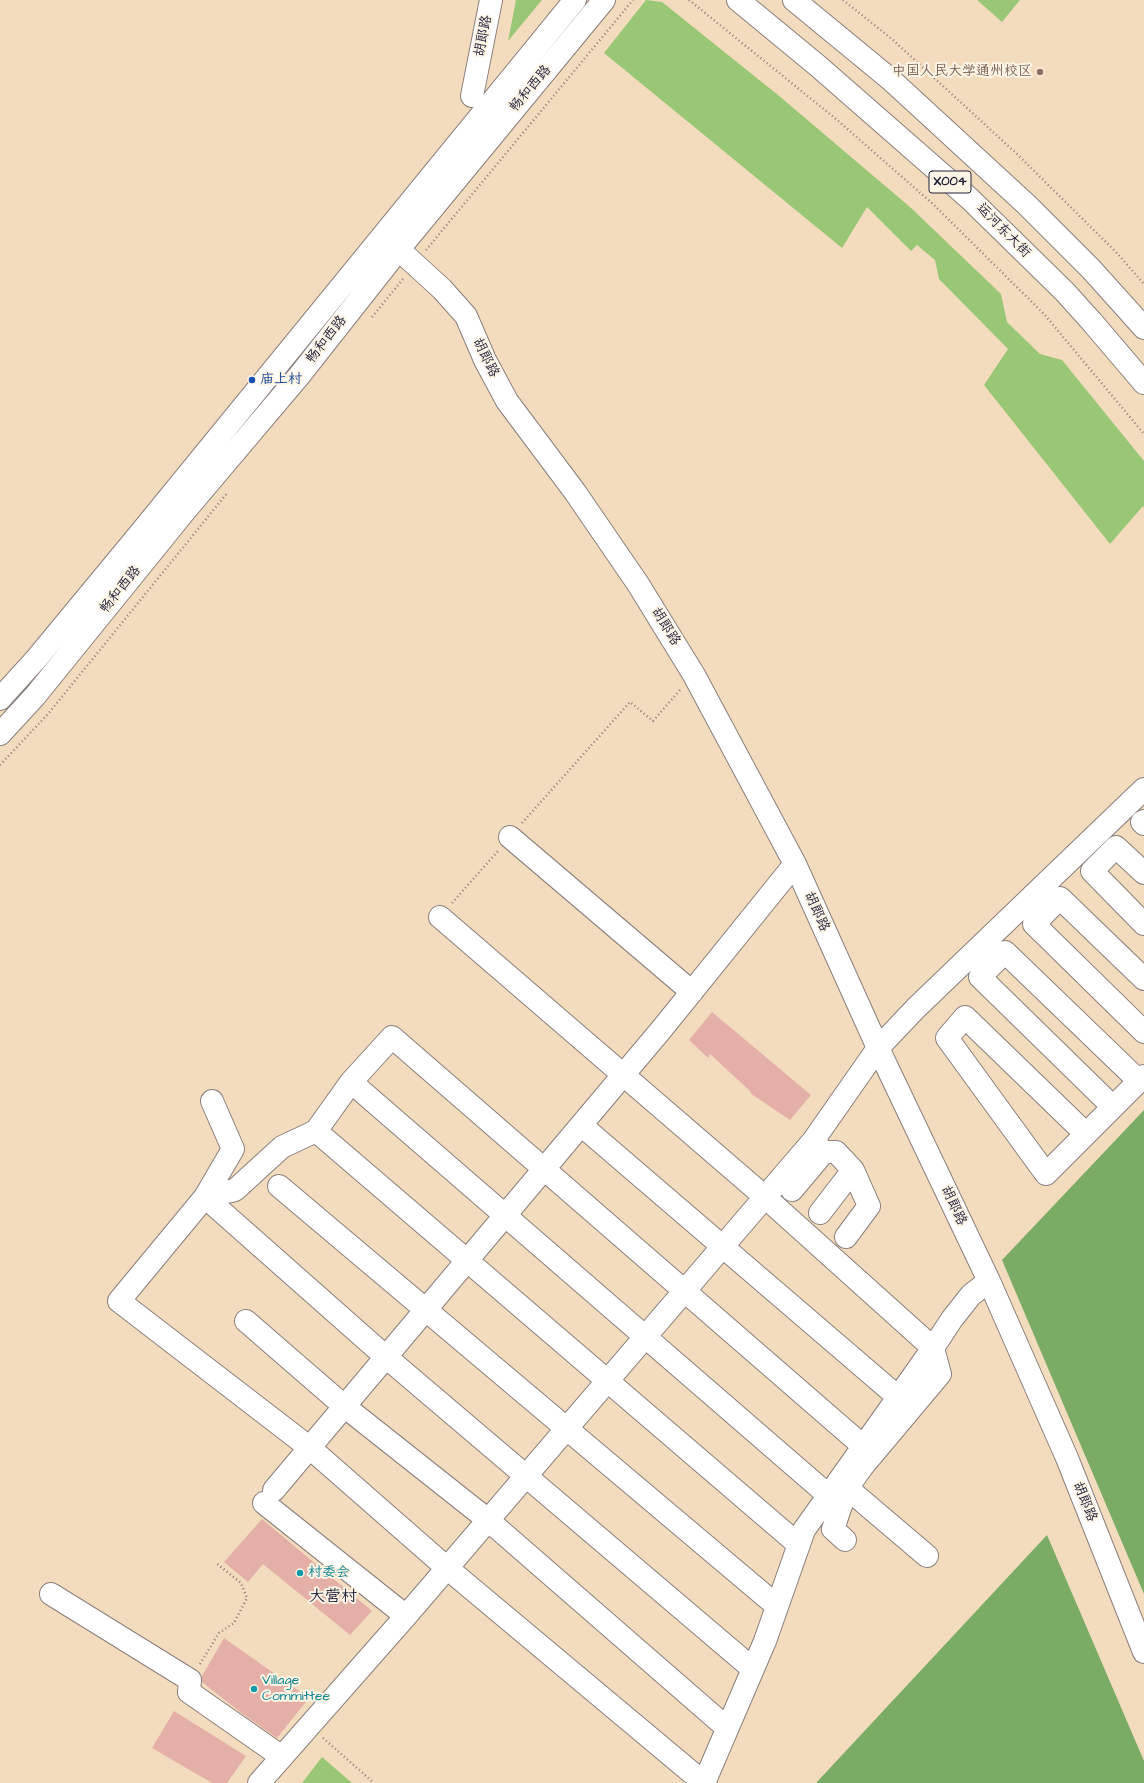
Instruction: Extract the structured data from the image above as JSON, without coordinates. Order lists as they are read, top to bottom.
{
  "streets": {
    "street": [
      "胡郎路",
      "畅和西路",
      "X004",
      "运河东大街"
    ]
  },
  "crossings": [
    ["胡郎路", "畅和西路"]
  ],
  "districts": ["大营村"],
  "places": [
    "中国人民大学通州校区",
    "庙上村",
    "村委会",
    "Village Committee"
  ]
}
